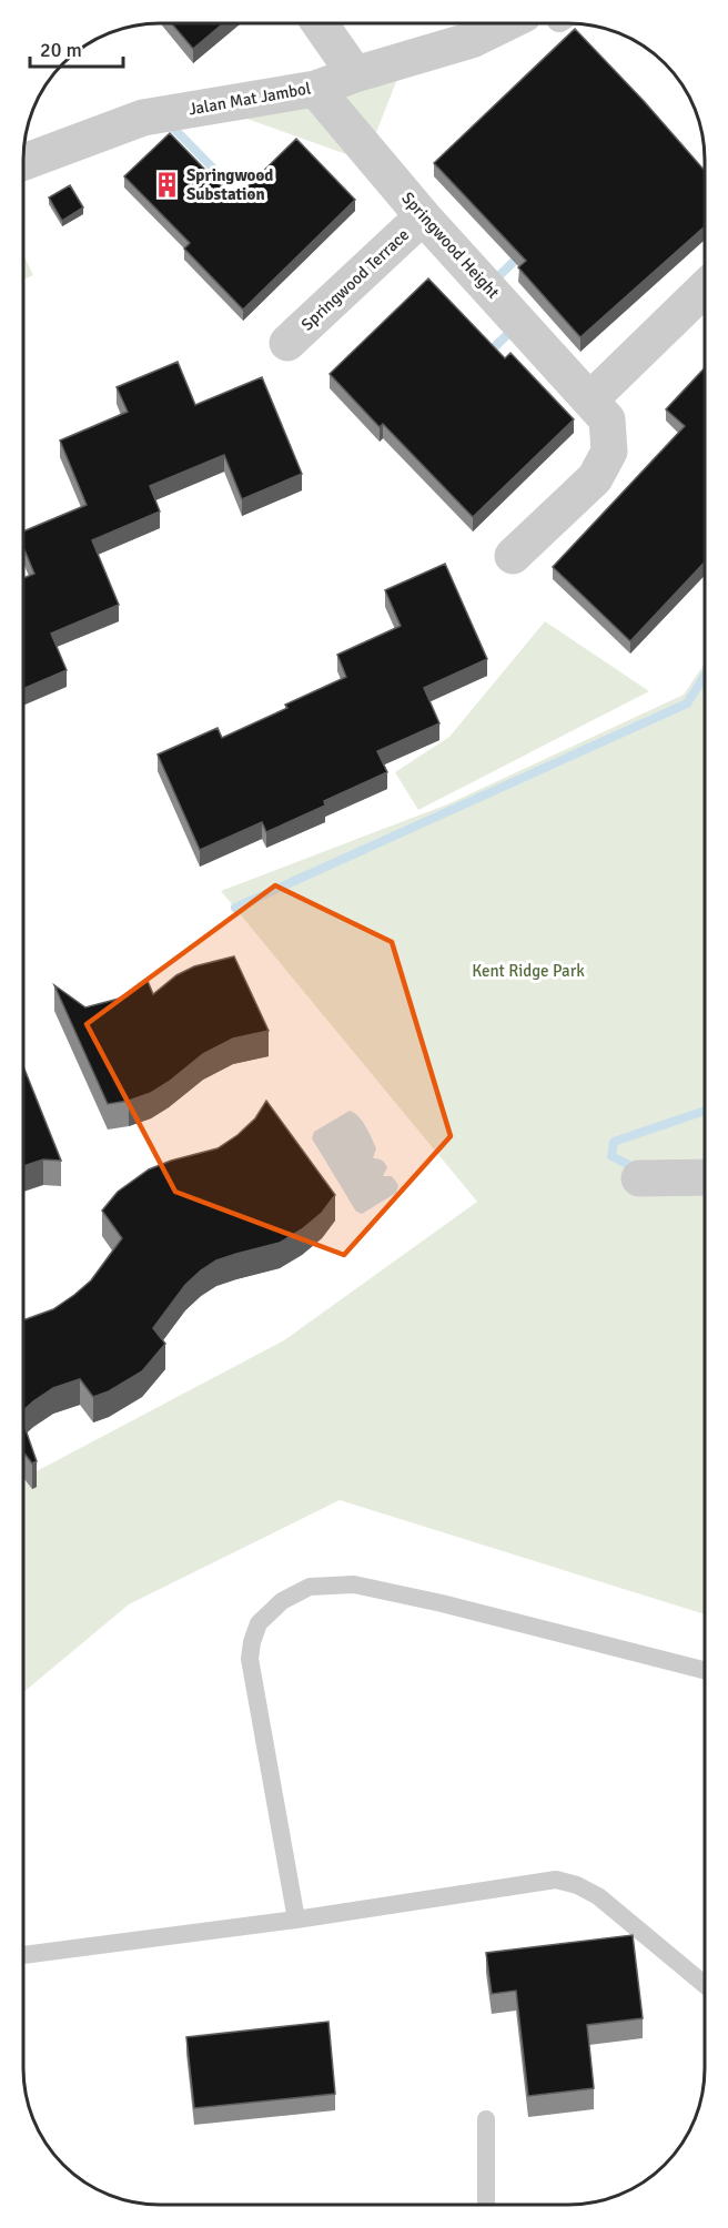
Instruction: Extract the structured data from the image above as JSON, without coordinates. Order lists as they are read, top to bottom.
{
  "streets": {
    "street": ["Jalan Mat Jambol", "Springwood Height", "Springwood Terrace"]
  },
  "crossings": [
    ["Jalan Mat Jambol", "Springwood Height"],
    ["Springwood Height", "Springwood Terrace"]
  ],
  "parks": ["Kent Ridge Park"],
  "places": {
    "building": ["Springwood Substation"]
  },
  "scale_bar": "20 m"
}
